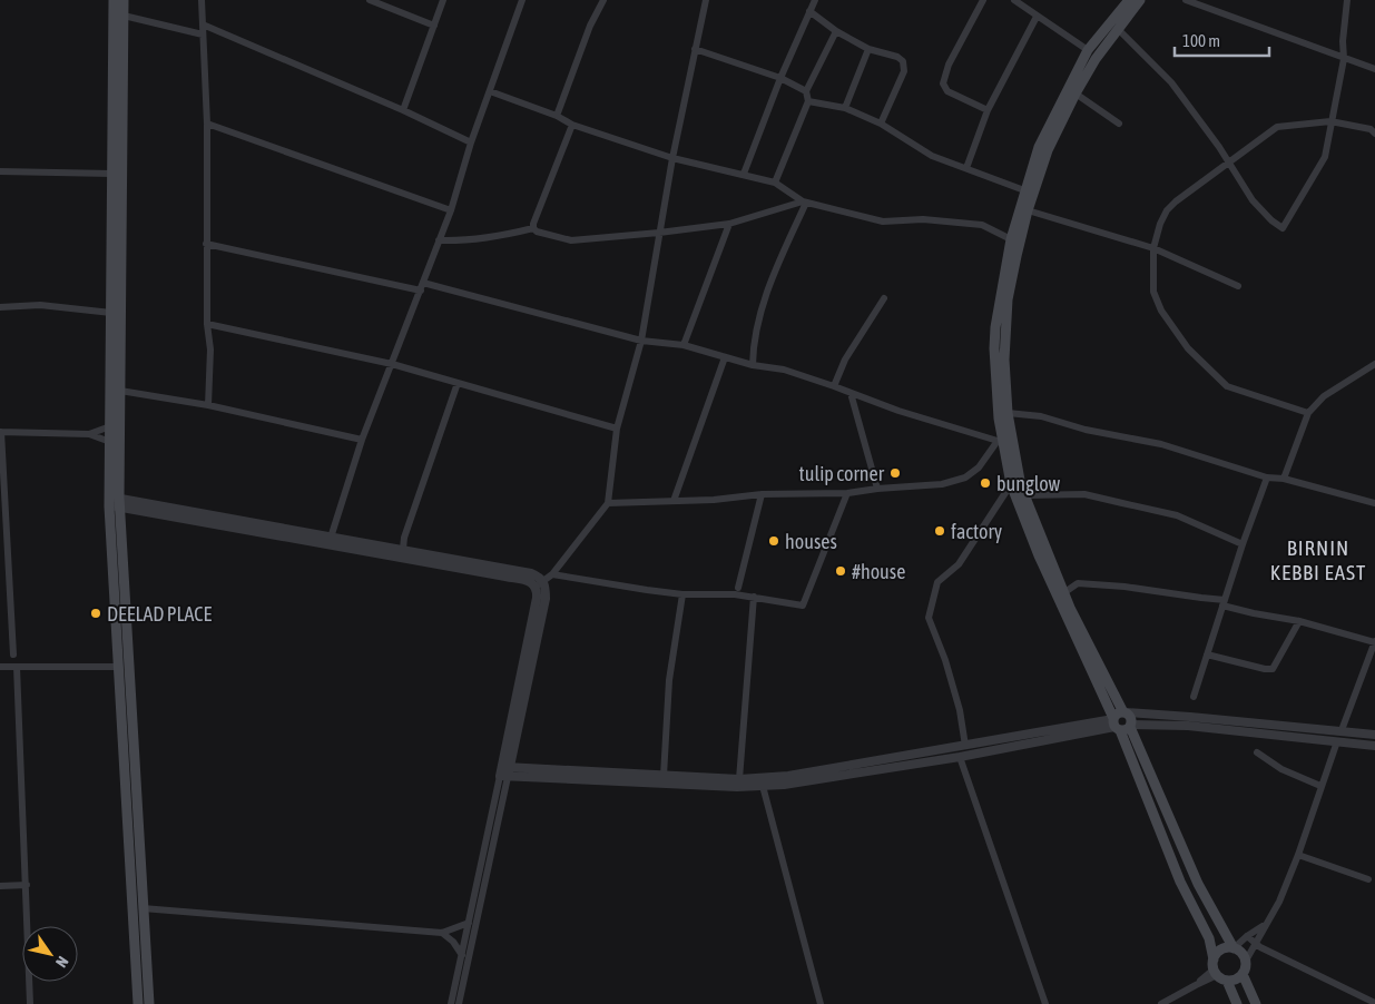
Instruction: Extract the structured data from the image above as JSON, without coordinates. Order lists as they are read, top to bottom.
{
  "districts": ["BIRNIN KEBBI EAST"],
  "places": [
    "tulip corner",
    "bunglow",
    "factory",
    "houses",
    "#house",
    "DEELAD PLACE"
  ],
  "scale_bar": "100 m",
  "north": "bottom right"
}
